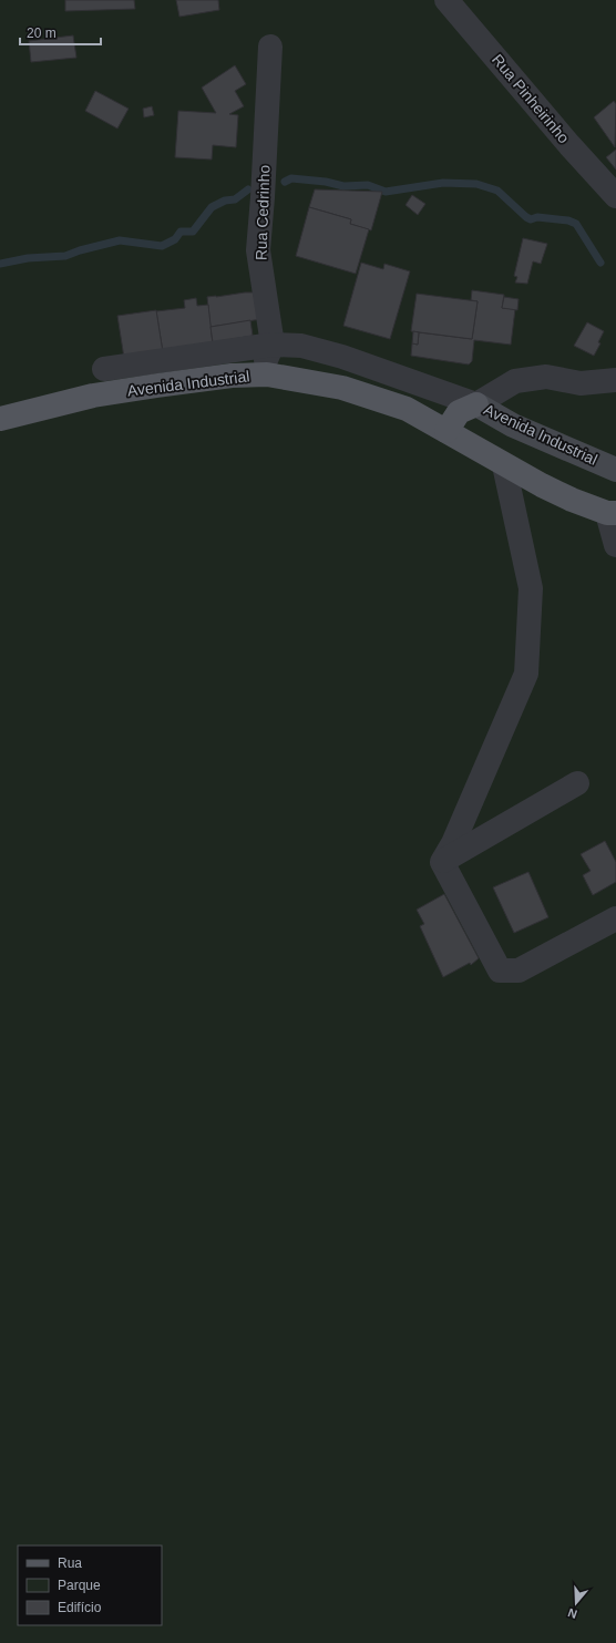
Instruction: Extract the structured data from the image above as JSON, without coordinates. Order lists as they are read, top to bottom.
{
  "streets": {
    "main road": ["Avenida Industrial"],
    "street": ["Rua Pinheirinho", "Rua Cedrinho"]
  },
  "crossings": [
    ["Rua Cedrinho", "Avenida Industrial"]
  ],
  "legend": ["Rua", "Parque", "Edifício"],
  "scale_bar": "20 m",
  "north": "bottom"
}
